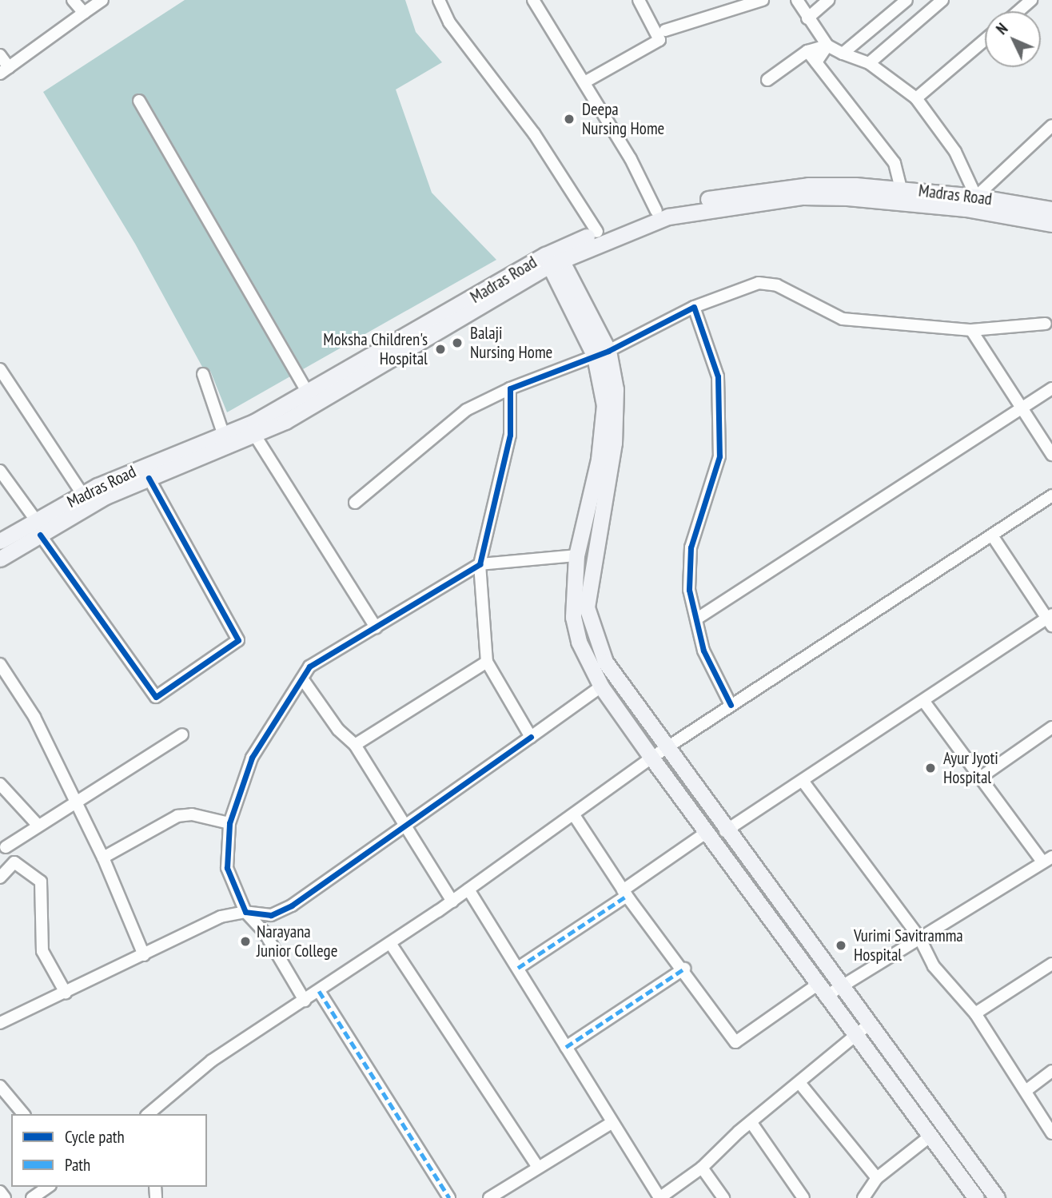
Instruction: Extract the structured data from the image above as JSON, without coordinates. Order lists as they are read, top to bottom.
{
  "streets": {
    "main road": ["Madras Road"]
  },
  "places": [
    "Deepa Nursing Home",
    "Balaji Nursing Home",
    "Moksha Children's Hospital",
    "Ayur Jyoti Hospital",
    "Narayana Junior College",
    "Vurimi Savitramma Hospital"
  ],
  "legend": ["Cycle path", "Path"],
  "north": "top left"
}
